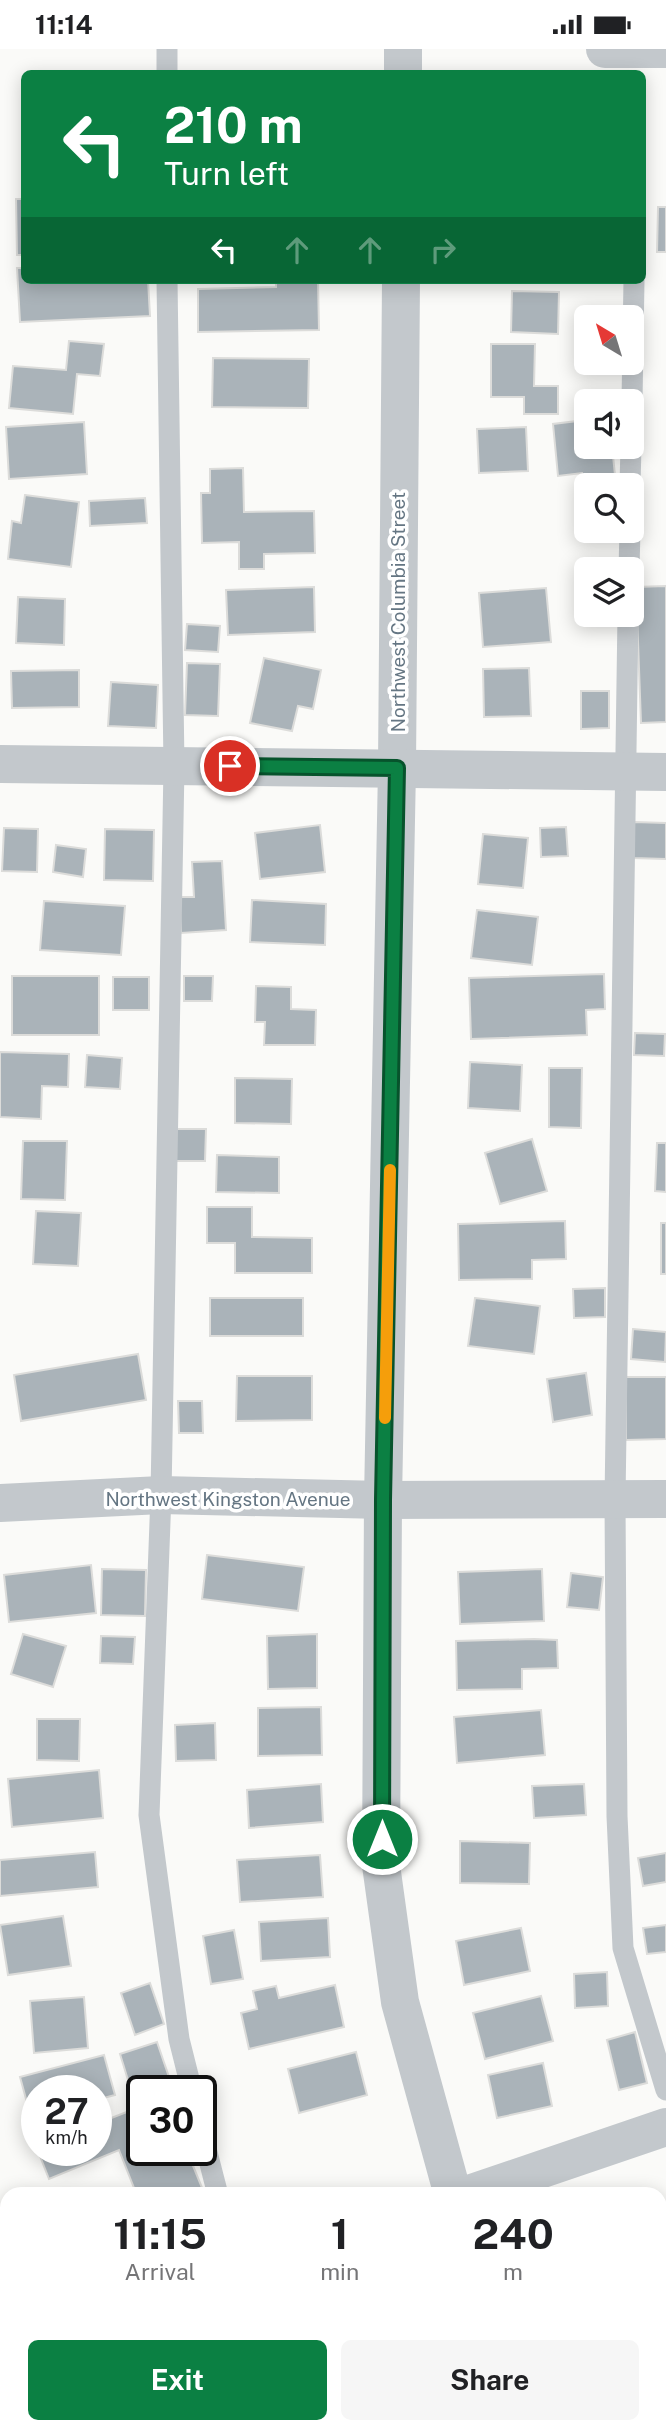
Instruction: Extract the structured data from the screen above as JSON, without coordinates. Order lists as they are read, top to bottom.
{
  "streets": {
    "street": ["Northwest Columbia Street", "Northwest Kingston Avenue"]
  },
  "crossings": [
    ["Northwest Columbia Street", "Northwest Kingston Avenue"]
  ],
  "north": "top left",
  "page": {
    "status": "11:14",
    "turn": ["210 m", "Turn left"],
    "speed": "27 km/h",
    "limit": "30",
    "eta": [
      "11:15",
      "Arrival",
      "1",
      "min",
      "240",
      "m"
    ],
    "buttons": ["Exit", "Share"]
  }
}
